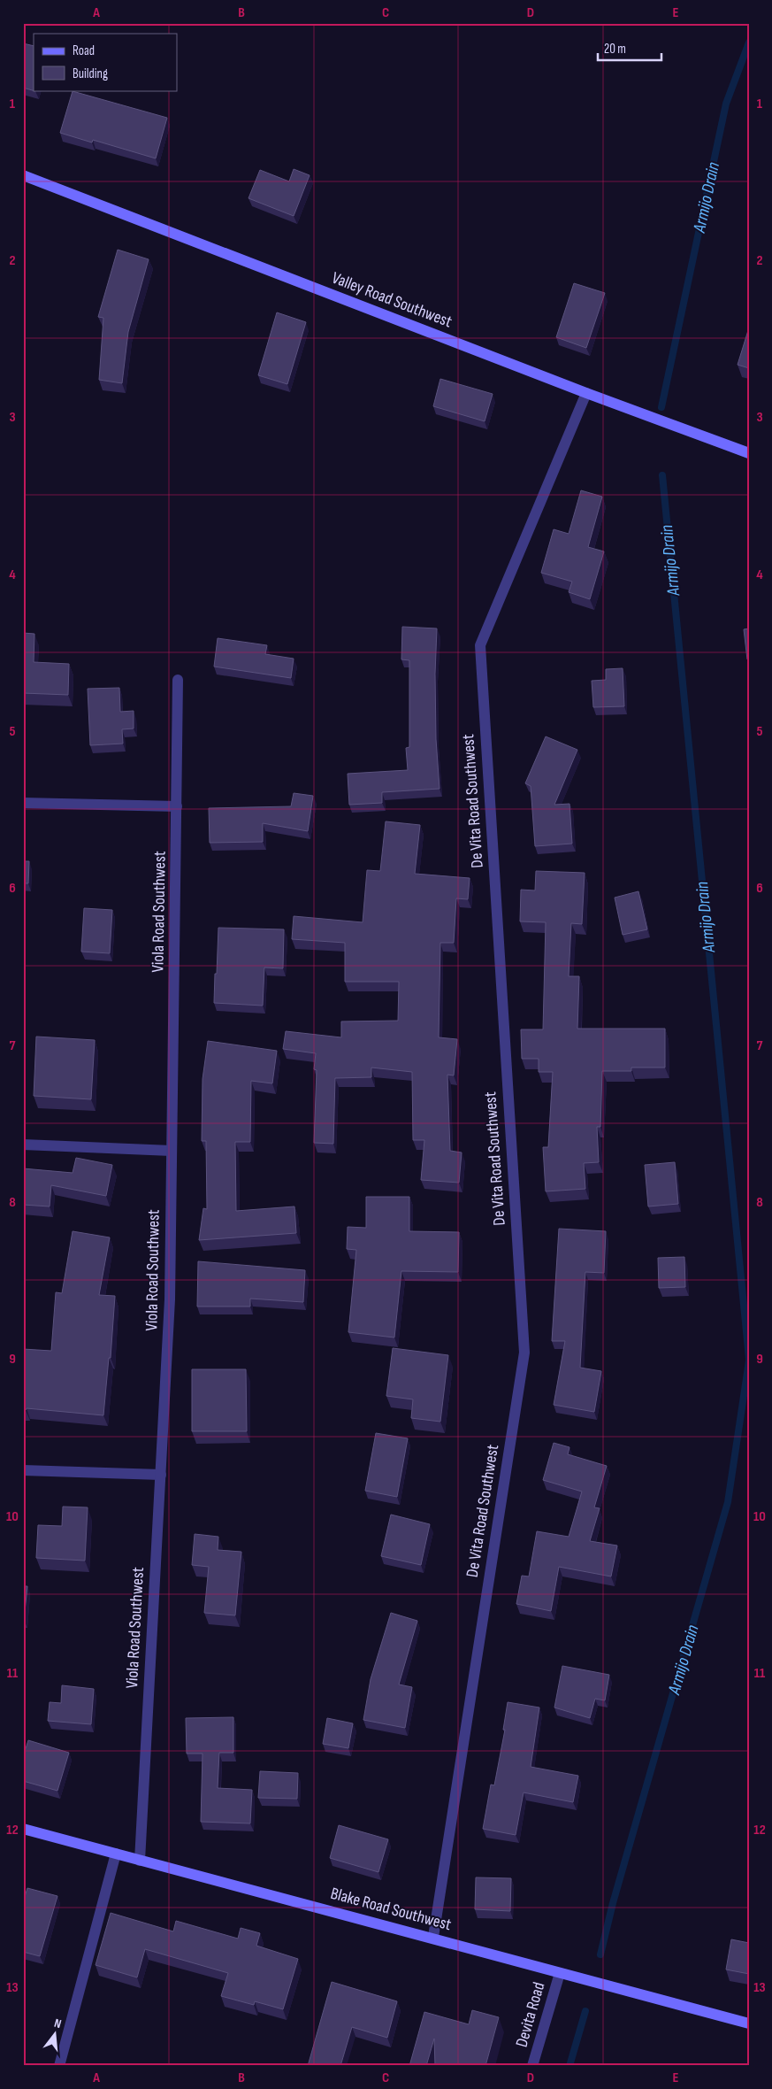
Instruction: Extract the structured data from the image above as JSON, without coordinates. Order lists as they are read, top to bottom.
{
  "streets": {
    "street": [
      "Valley Road Southwest",
      "De Vita Road Southwest",
      "Viola Road Southwest",
      "Blake Road Southwest",
      "Devita Road"
    ]
  },
  "crossings": [
    ["Valley Road Southwest", "De Vita Road Southwest"],
    ["De Vita Road Southwest", "Blake Road Southwest"],
    ["Viola Road Southwest", "Blake Road Southwest"],
    ["Blake Road Southwest", "Devita Road"]
  ],
  "water": ["Armijo Drain"],
  "legend": ["Road", "Building"],
  "scale_bar": "20 m",
  "north": "top",
  "grid": {
    "columns": [
      "A",
      "B",
      "C",
      "D",
      "E"
    ],
    "rows": [
      "1",
      "2",
      "3",
      "4",
      "5",
      "6",
      "7",
      "8",
      "9",
      "10",
      "11",
      "12",
      "13"
    ]
  }
}
